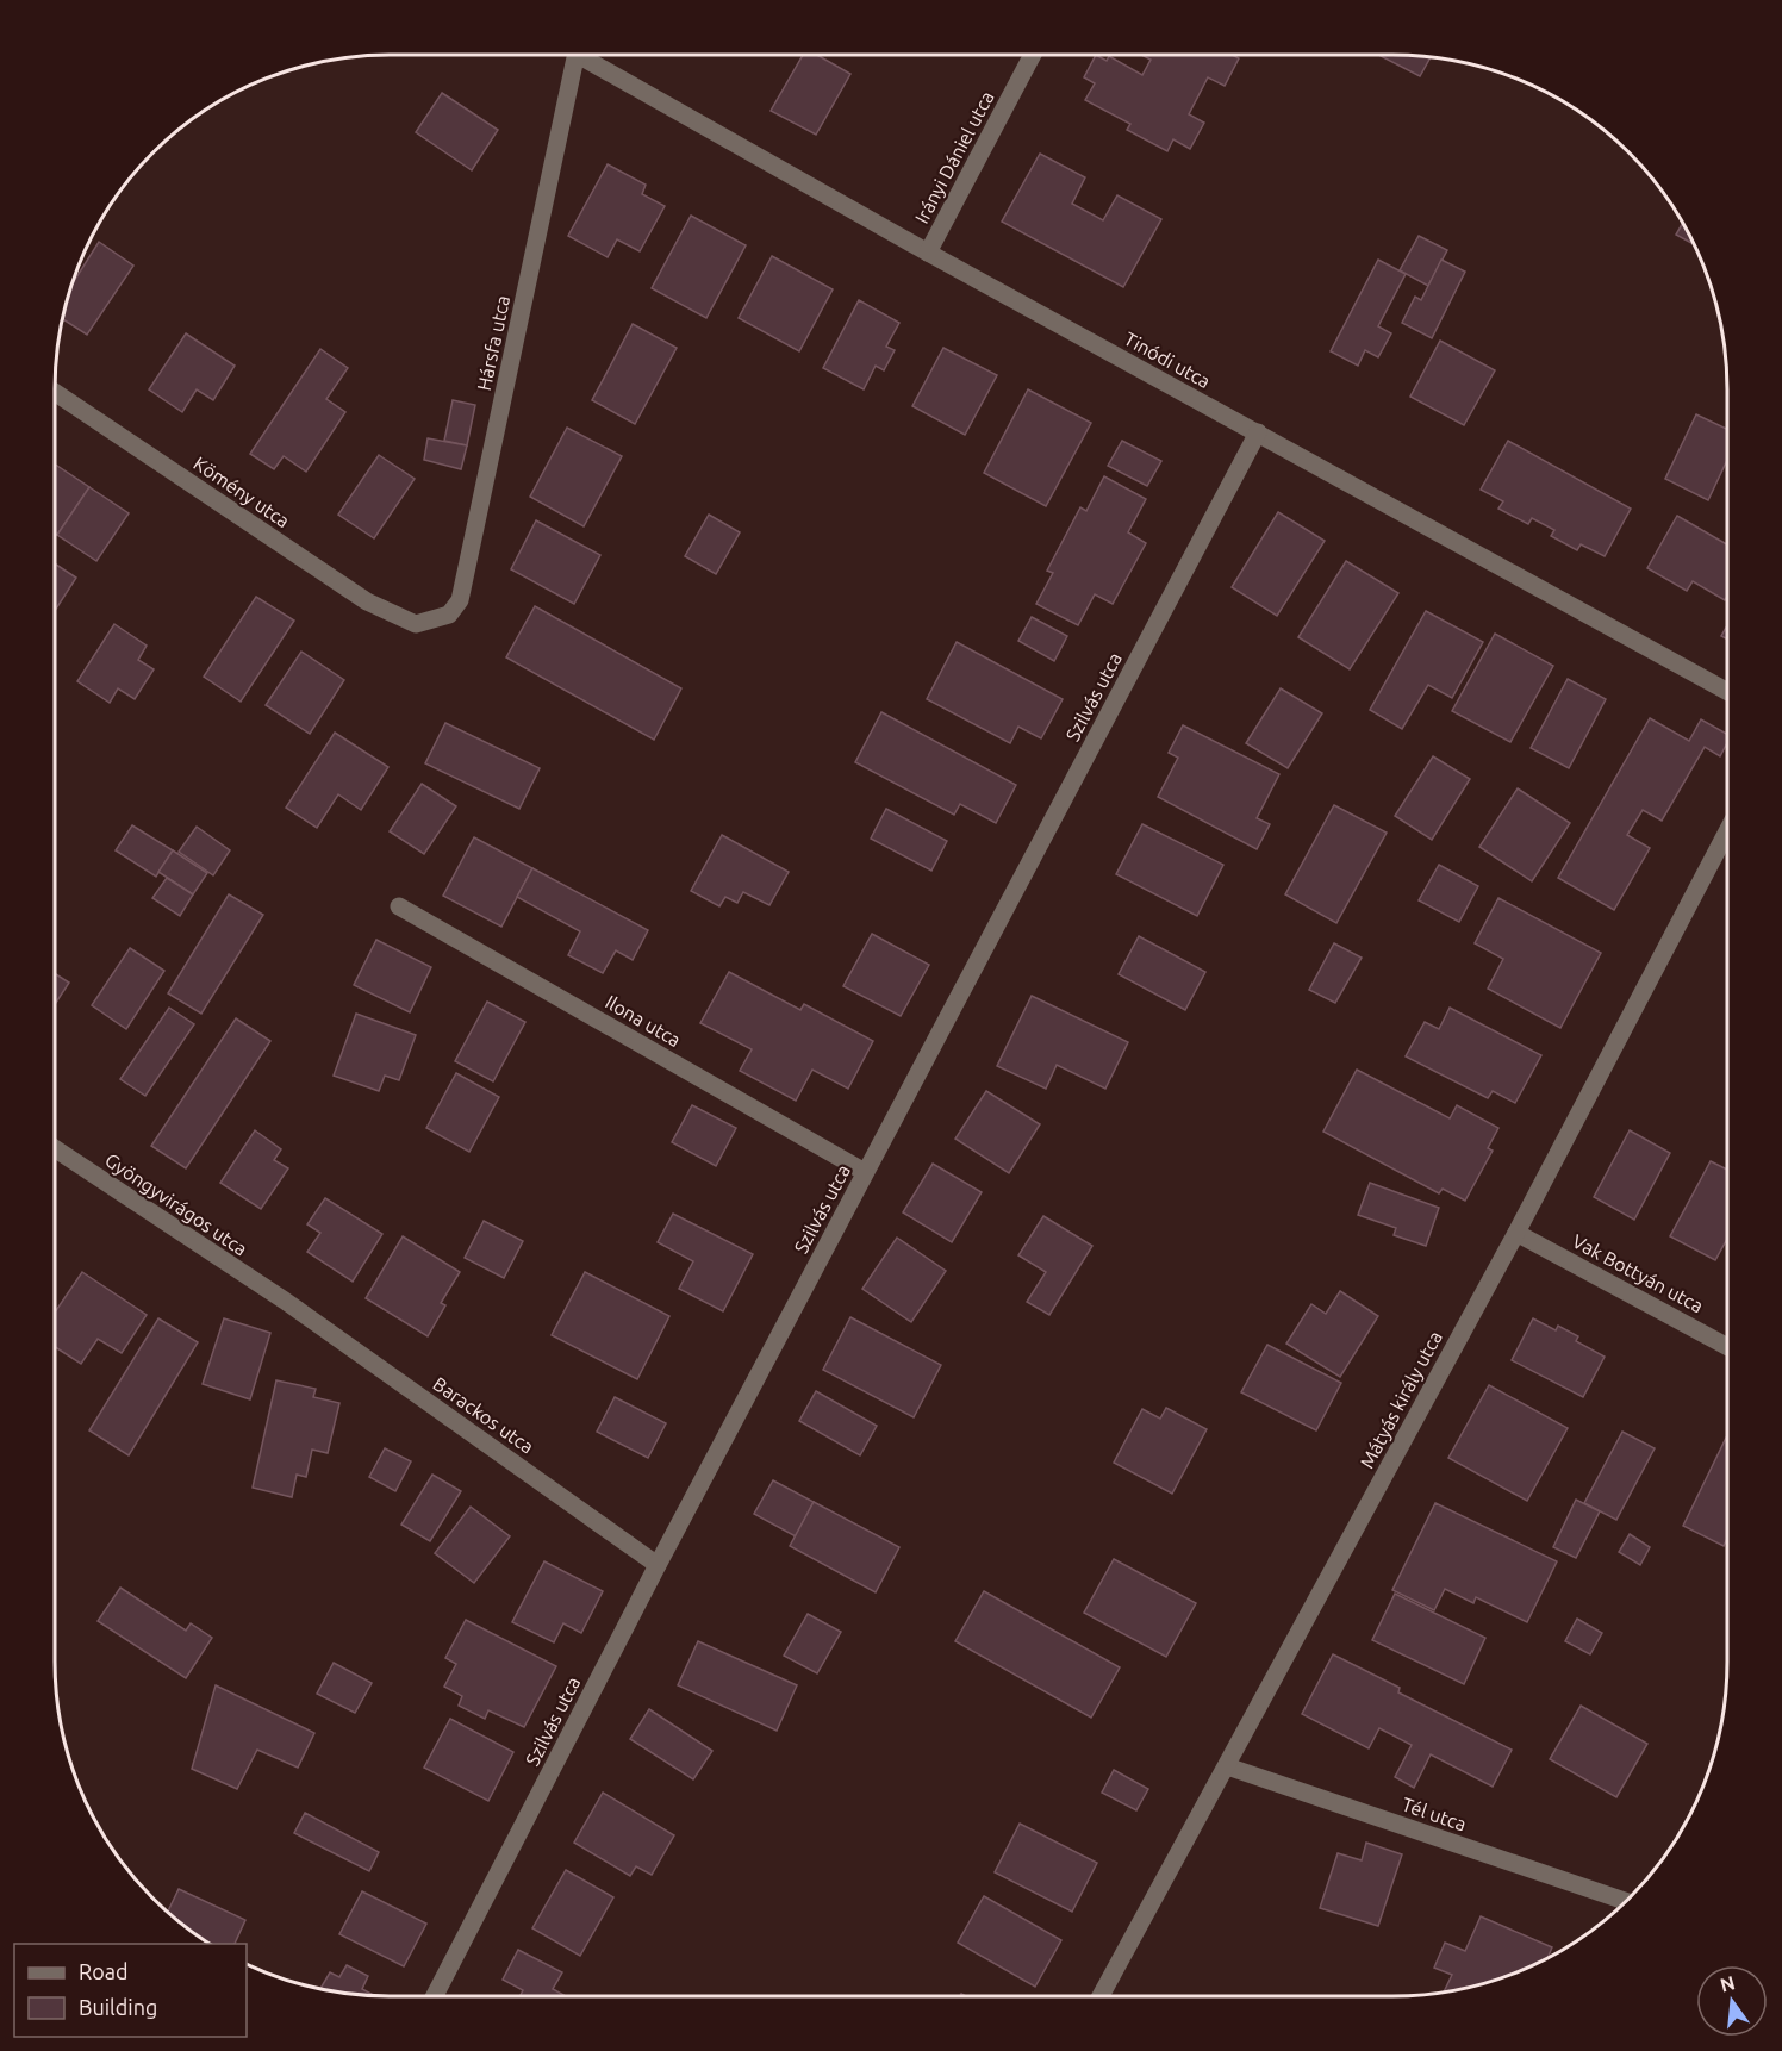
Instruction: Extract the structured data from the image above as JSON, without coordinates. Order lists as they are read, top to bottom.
{
  "streets": {
    "street": [
      "Irányi Dániel utca",
      "Hársfa utca",
      "Tinódi utca",
      "Kömény utca",
      "Szilvás utca",
      "Ilona utca",
      "Gyöngyvirágos utca",
      "Vak Bottyán utca",
      "Mátyás király utca",
      "Barackos utca",
      "Tél utca"
    ]
  },
  "crossings": [
    ["Irányi Dániel utca", "Tinódi utca"],
    ["Hársfa utca", "Kömény utca"],
    ["Tinódi utca", "Szilvás utca"],
    ["Szilvás utca", "Ilona utca"],
    ["Szilvás utca", "Barackos utca"],
    ["Gyöngyvirágos utca", "Barackos utca"],
    ["Vak Bottyán utca", "Mátyás király utca"],
    ["Mátyás király utca", "Tél utca"]
  ],
  "legend": ["Road", "Building"],
  "north": "top"
}
